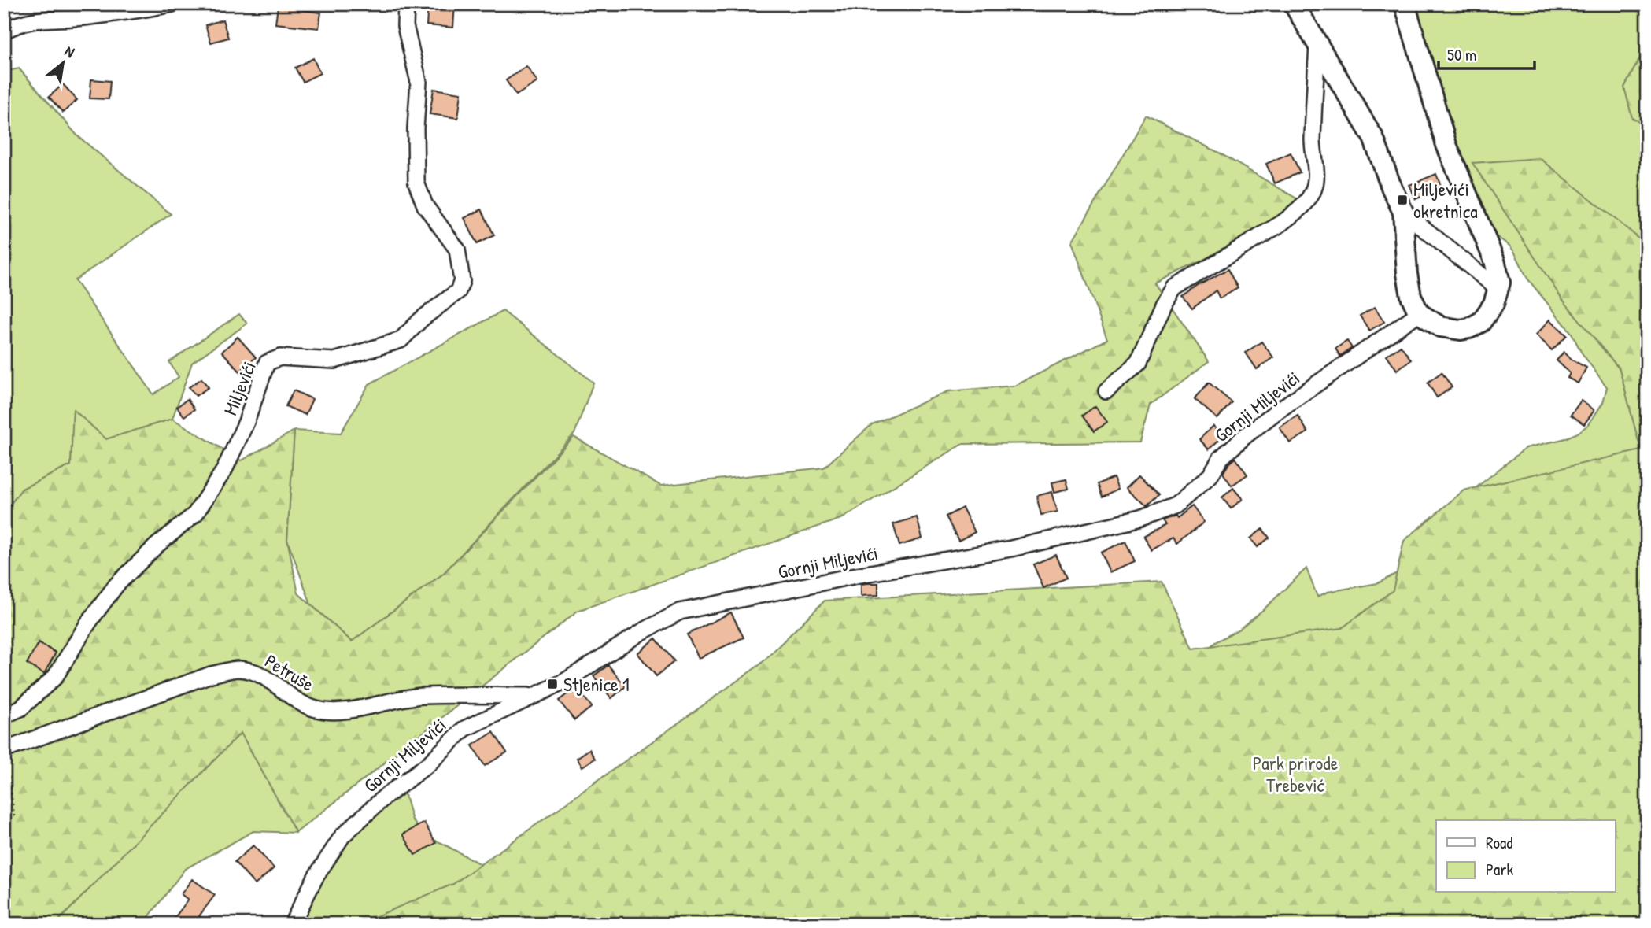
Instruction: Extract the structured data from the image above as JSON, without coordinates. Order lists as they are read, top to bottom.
{
  "streets": {
    "street": ["Miljevići", "Gornji Miljevići", "Petruše"]
  },
  "crossings": [
    ["Gornji Miljevići", "Petruše"]
  ],
  "parks": ["Park prirode Trebević"],
  "places": {
    "transit": ["Miljevići okretnica", "Stjenice 1"]
  },
  "legend": ["Road", "Park"],
  "scale_bar": "50 m",
  "north": "top right"
}
